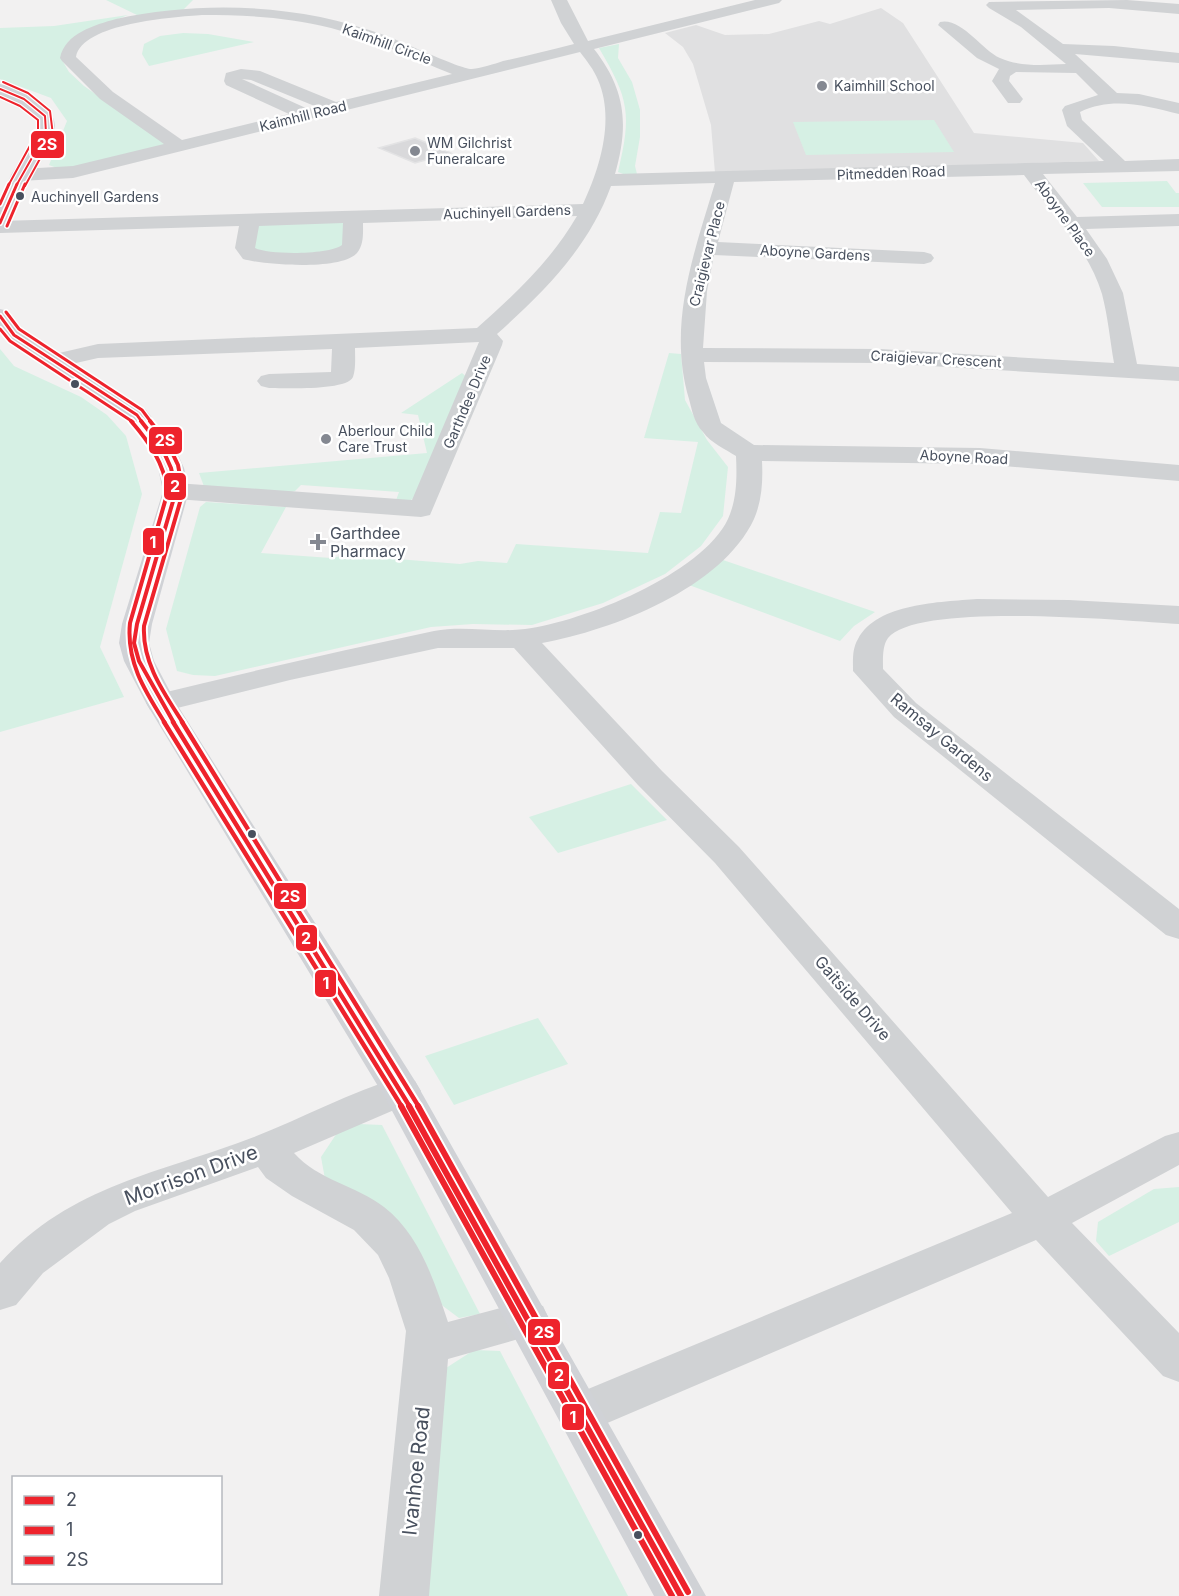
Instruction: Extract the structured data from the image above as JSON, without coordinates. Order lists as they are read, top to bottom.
{
  "streets": {
    "street": [
      "Kaimhill Circle",
      "Kaimhill Road",
      "Pitmedden Road",
      "Auchinyell Gardens",
      "Aboyne Place",
      "Aboyne Gardens",
      "Craigievar Place",
      "Craigievar Crescent",
      "Garthdee Drive",
      "Aboyne Road",
      "Ramsay Gardens",
      "Gaitside Drive",
      "Morrison Drive",
      "Ivanhoe Road"
    ]
  },
  "crossings": [
    ["Kaimhill Circle", "Kaimhill Road"],
    ["Kaimhill Road", "Garthdee Drive"],
    ["Pitmedden Road", "Aboyne Place"],
    ["Pitmedden Road", "Craigievar Place"],
    ["Pitmedden Road", "Garthdee Drive"],
    ["Auchinyell Gardens", "Garthdee Drive"],
    ["Aboyne Place", "Craigievar Crescent"],
    ["Aboyne Gardens", "Craigievar Place"],
    ["Craigievar Place", "Craigievar Crescent"],
    ["Craigievar Place", "Aboyne Road"],
    ["Morrison Drive", "Ivanhoe Road"]
  ],
  "places": {
    "other": [
      "Kaimhill School",
      "WM Gilchrist Funeralcare",
      "Auchinyell Gardens",
      "Aberlour Child Care Trust"
    ],
    "health": ["Garthdee Pharmacy"]
  },
  "lines": ["transit line 2S", "transit line 2", "transit line 1"],
  "legend": ["2", "1", "2S"]
}
